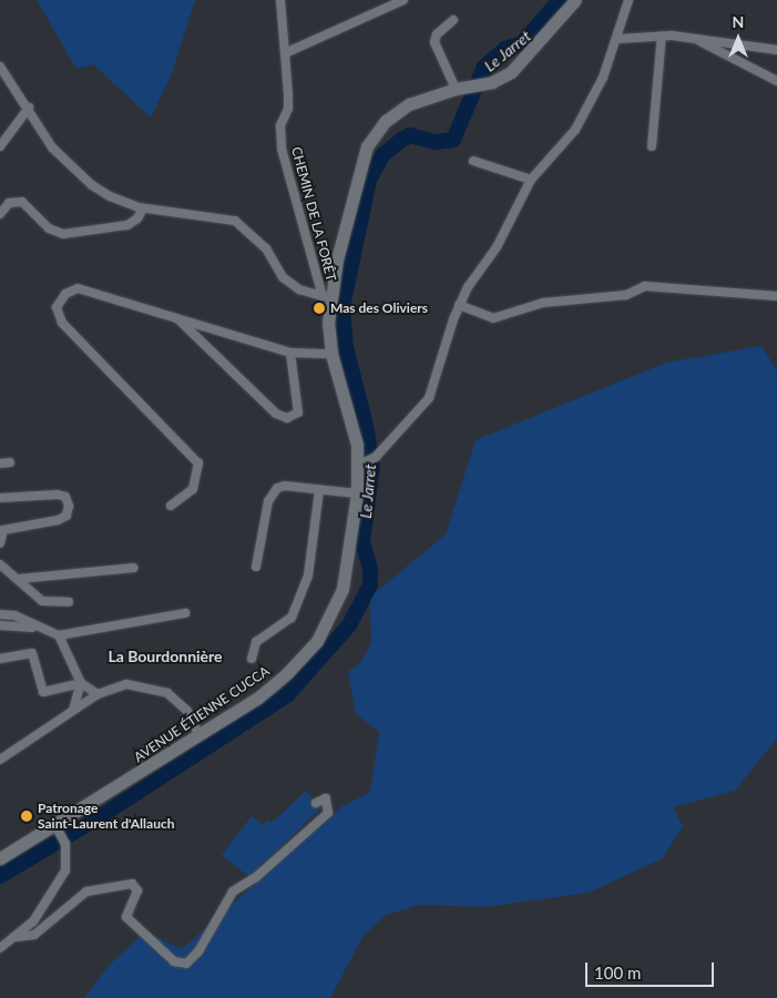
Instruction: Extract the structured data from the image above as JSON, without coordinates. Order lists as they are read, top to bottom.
{
  "streets": {
    "main road": ["AVENUE ÉTIENNE CUCCA"],
    "street": ["CHEMIN DE LA FORÊT"]
  },
  "crossings": [
    ["CHEMIN DE LA FORÊT", "AVENUE ÉTIENNE CUCCA"]
  ],
  "districts": ["La Bourdonnière"],
  "water": ["Le Jarret"],
  "places": ["Mas des Oliviers", "Patronage Saint-Laurent d'Allauch"],
  "scale_bar": "100 m",
  "north": "top"
}
